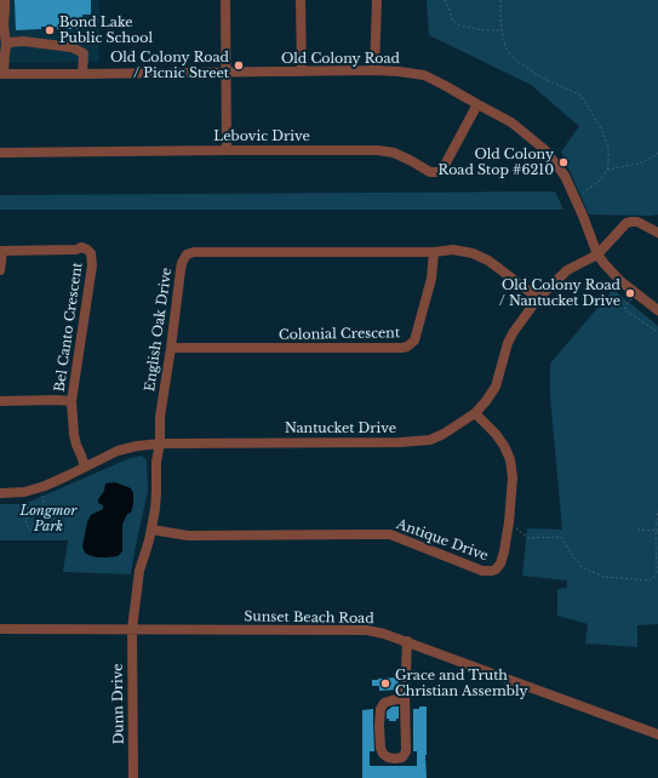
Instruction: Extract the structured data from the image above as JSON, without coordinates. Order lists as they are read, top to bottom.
{
  "streets": {
    "street": [
      "Old Colony Road",
      "Lebovic Drive",
      "Bel Canto Crescent",
      "English Oak Drive",
      "Colonial Crescent",
      "Nantucket Drive",
      "Antique Drive",
      "Sunset Beach Road",
      "Dunn Drive"
    ]
  },
  "crossings": [
    ["Old Colony Road", "Lebovic Drive"],
    ["Old Colony Road", "Nantucket Drive"],
    ["Bel Canto Crescent", "Nantucket Drive"],
    ["English Oak Drive", "Colonial Crescent"],
    ["English Oak Drive", "Nantucket Drive"],
    ["English Oak Drive", "Antique Drive"],
    ["English Oak Drive", "Sunset Beach Road"],
    ["English Oak Drive", "Dunn Drive"],
    ["Nantucket Drive", "Antique Drive"],
    ["Sunset Beach Road", "Dunn Drive"]
  ],
  "parks": ["Longmor Park"],
  "places": [
    "Bond Lake Public School",
    "Old Colony Road / Picnic Street",
    "Old Colony Road Stop #6210",
    "Old Colony Road / Nantucket Drive",
    "Grace and Truth Christian Assembly"
  ]
}
